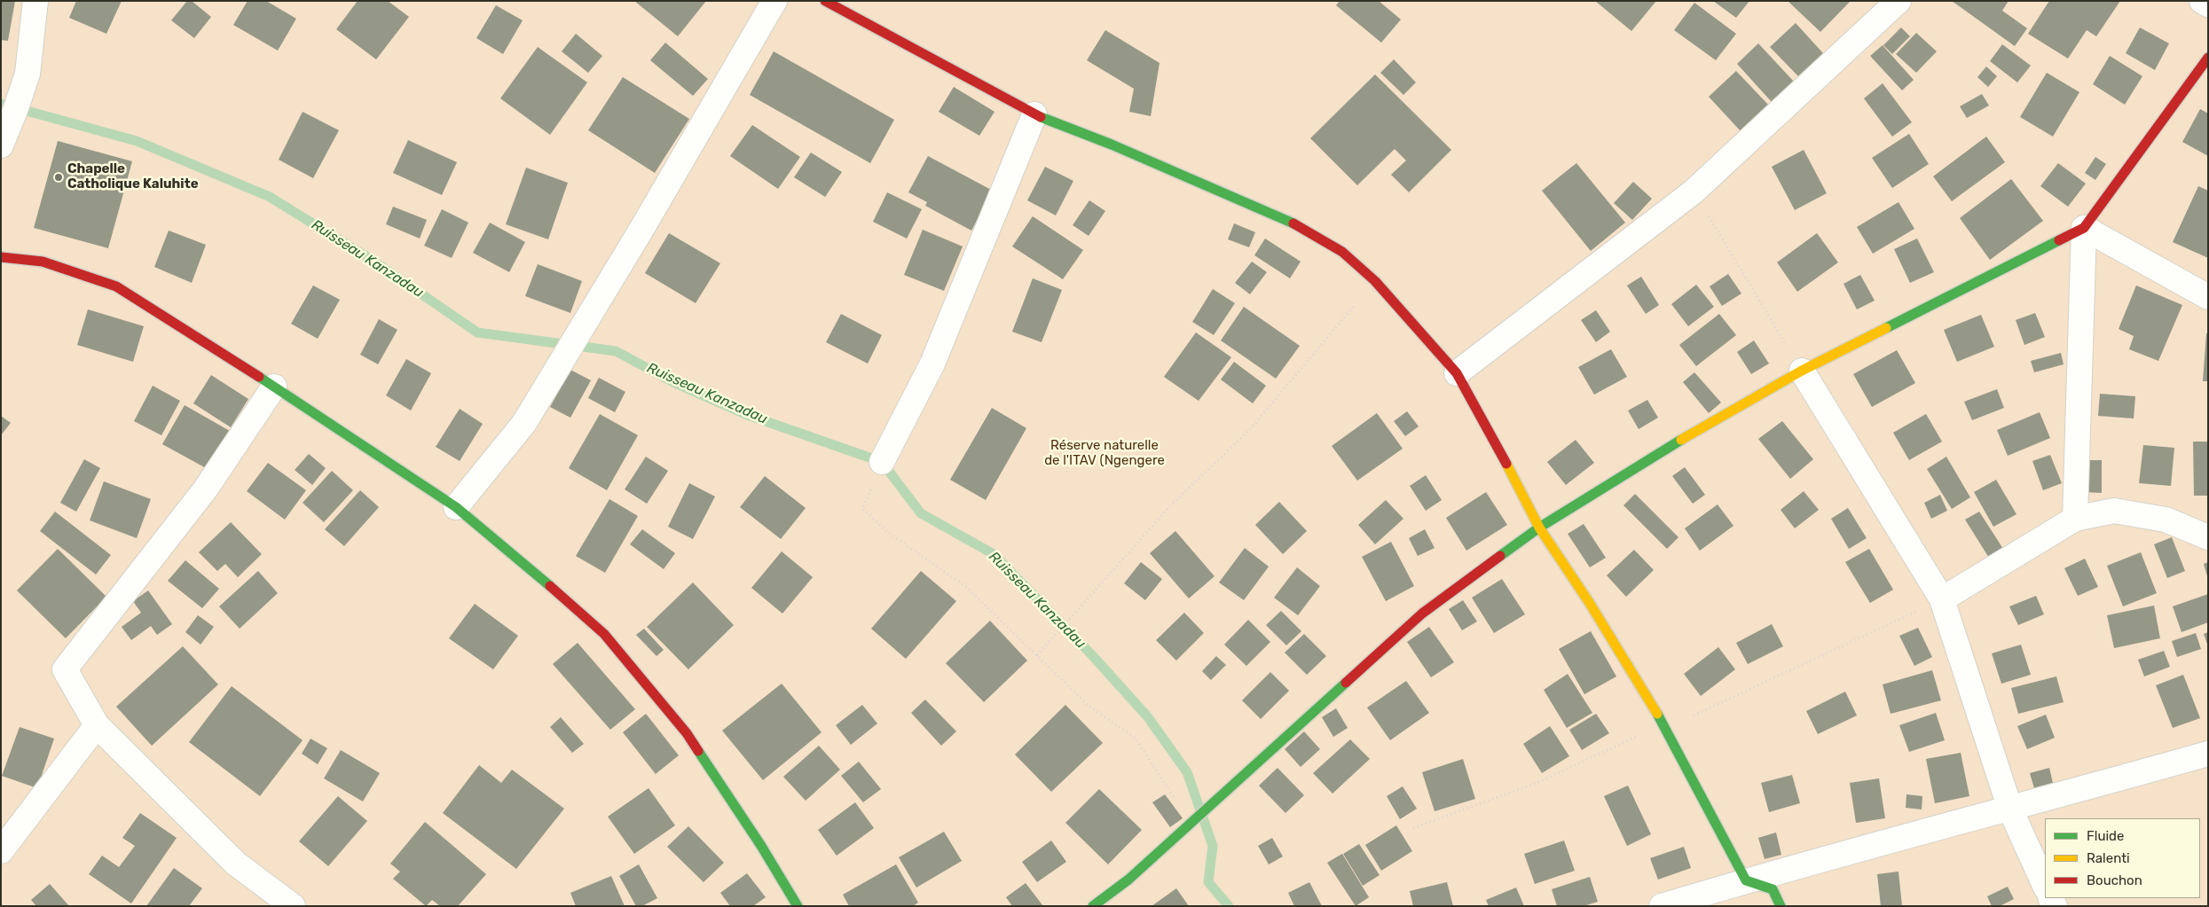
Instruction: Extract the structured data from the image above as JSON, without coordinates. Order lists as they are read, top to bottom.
{
  "water": ["Ruisseau Kanzadau"],
  "parks": ["Réserve naturelle de l'ITAV (Ngengere"],
  "places": ["Chapelle Catholique Kaluhite"],
  "legend": ["Fluide", "Ralenti", "Bouchon"]
}
